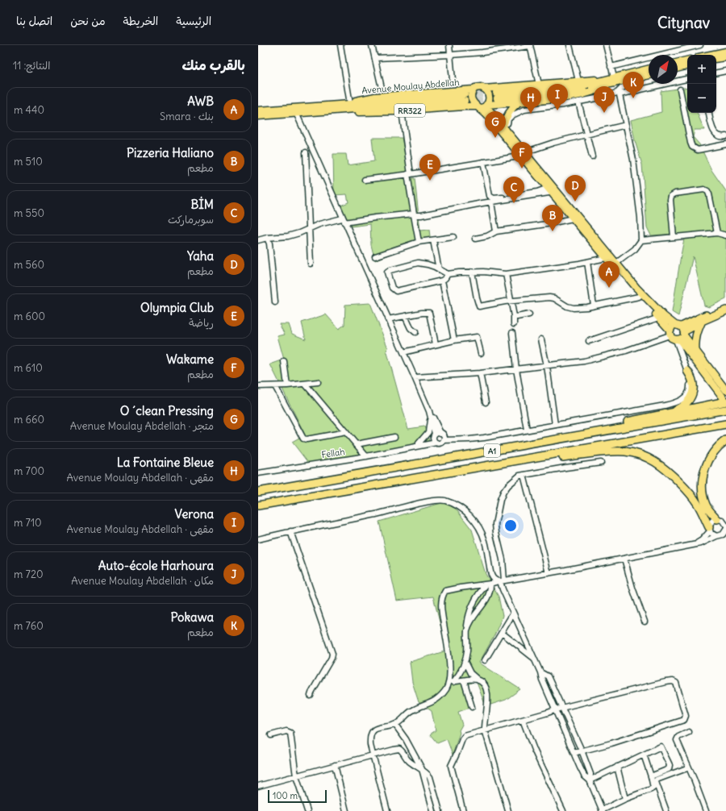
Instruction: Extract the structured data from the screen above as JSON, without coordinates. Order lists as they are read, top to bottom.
{
  "streets": {
    "highway": ["A1"],
    "main road": ["Avenue Moulay Abdellah", "RR322"],
    "street": ["Fellah"]
  },
  "crossings": [
    ["Avenue Moulay Abdellah", "RR322"]
  ],
  "scale_bar": "100 m",
  "north": "top right",
  "page": {
    "header": "Citynav",
    "nav": [
      "الرئيسية",
      "الخريطة",
      "من نحن",
      "اتصل بنا"
    ],
    "heading": ["بالقرب منك", "النتائج: 11"],
    "map_buttons": ["+", "−"],
    "pins": [
      "K",
      "I",
      "J",
      "H",
      "G",
      "F",
      "E",
      "D",
      "C",
      "B",
      "A"
    ],
    "list": [
      {
        "mark": "A",
        "name": "AWB",
        "note": "بنك · Smara",
        "value": "440 m"
      },
      {
        "mark": "B",
        "name": "Pizzeria Haliano",
        "note": "مطعم",
        "value": "510 m"
      },
      {
        "mark": "C",
        "name": "BİM",
        "note": "سوبرماركت",
        "value": "550 m"
      },
      {
        "mark": "D",
        "name": "Yaha",
        "note": "مطعم",
        "value": "560 m"
      },
      {
        "mark": "E",
        "name": "Olympia Club",
        "note": "رياضة",
        "value": "600 m"
      },
      {
        "mark": "F",
        "name": "Wakame",
        "note": "مطعم",
        "value": "610 m"
      },
      {
        "mark": "G",
        "name": "O ´clean Pressing",
        "note": "متجر · Avenue Moulay Abdellah",
        "value": "660 m"
      },
      {
        "mark": "H",
        "name": "La Fontaine Bleue",
        "note": "مقهى · Avenue Moulay Abdellah",
        "value": "700 m"
      },
      {
        "mark": "I",
        "name": "Verona",
        "note": "مقهى · Avenue Moulay Abdellah",
        "value": "710 m"
      },
      {
        "mark": "J",
        "name": "Auto-école Harhoura",
        "note": "مكان · Avenue Moulay Abdellah",
        "value": "720 m"
      },
      {
        "mark": "K",
        "name": "Pokawa",
        "note": "مطعم",
        "value": "760 m"
      }
    ],
    "scale": "100 m"
  }
}
